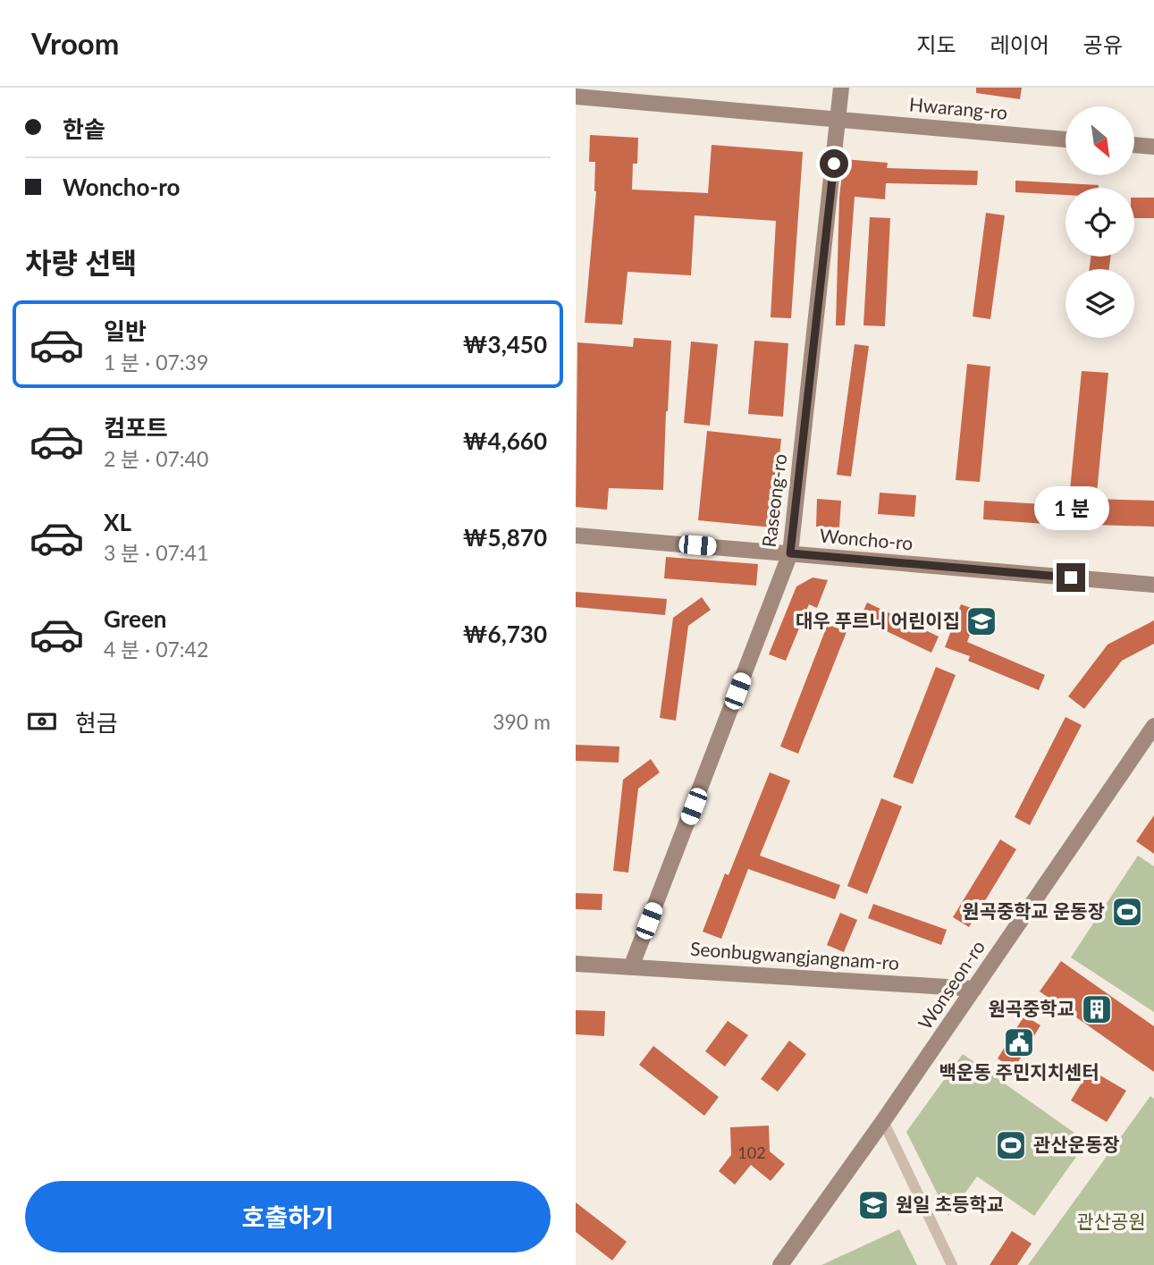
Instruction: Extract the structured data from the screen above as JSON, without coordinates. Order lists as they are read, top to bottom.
{
  "streets": {
    "street": [
      "Hwarang-ro",
      "Raseong-ro",
      "Woncho-ro",
      "Seonbugwangjangnam-ro",
      "Wonseon-ro"
    ]
  },
  "crossings": [
    ["Hwarang-ro", "Raseong-ro"],
    ["Raseong-ro", "Woncho-ro"],
    ["Raseong-ro", "Seonbugwangjangnam-ro"],
    ["Seonbugwangjangnam-ro", "Wonseon-ro"]
  ],
  "parks": ["관산공원"],
  "places": {
    "school or university": ["대우 푸르니 어린이집", "원일 초등학교"],
    "sports": ["원곡중학교 운동장", "관산운동장"],
    "building": ["원곡중학교"],
    "public building": ["백운동 주민지치센터"]
  },
  "house_numbers": ["102"],
  "north": "bottom right",
  "page": {
    "header": "Vroom",
    "nav": ["지도", "레이어", "공유"],
    "banner": ["한솥", "Woncho-ro"],
    "heading": "차량 선택",
    "list": [
      {
        "name": "일반",
        "note": "1 분 · 07:39",
        "value": "₩3,450"
      },
      {
        "name": "컴포트",
        "note": "2 분 · 07:40",
        "value": "₩4,660"
      },
      {
        "name": "XL",
        "note": "3 분 · 07:41",
        "value": "₩5,870"
      },
      {
        "name": "Green",
        "note": "4 분 · 07:42",
        "value": "₩6,730"
      }
    ],
    "bubble": "1 분",
    "pay": ["현금", "390 m"],
    "buttons": "호출하기"
  }
}
